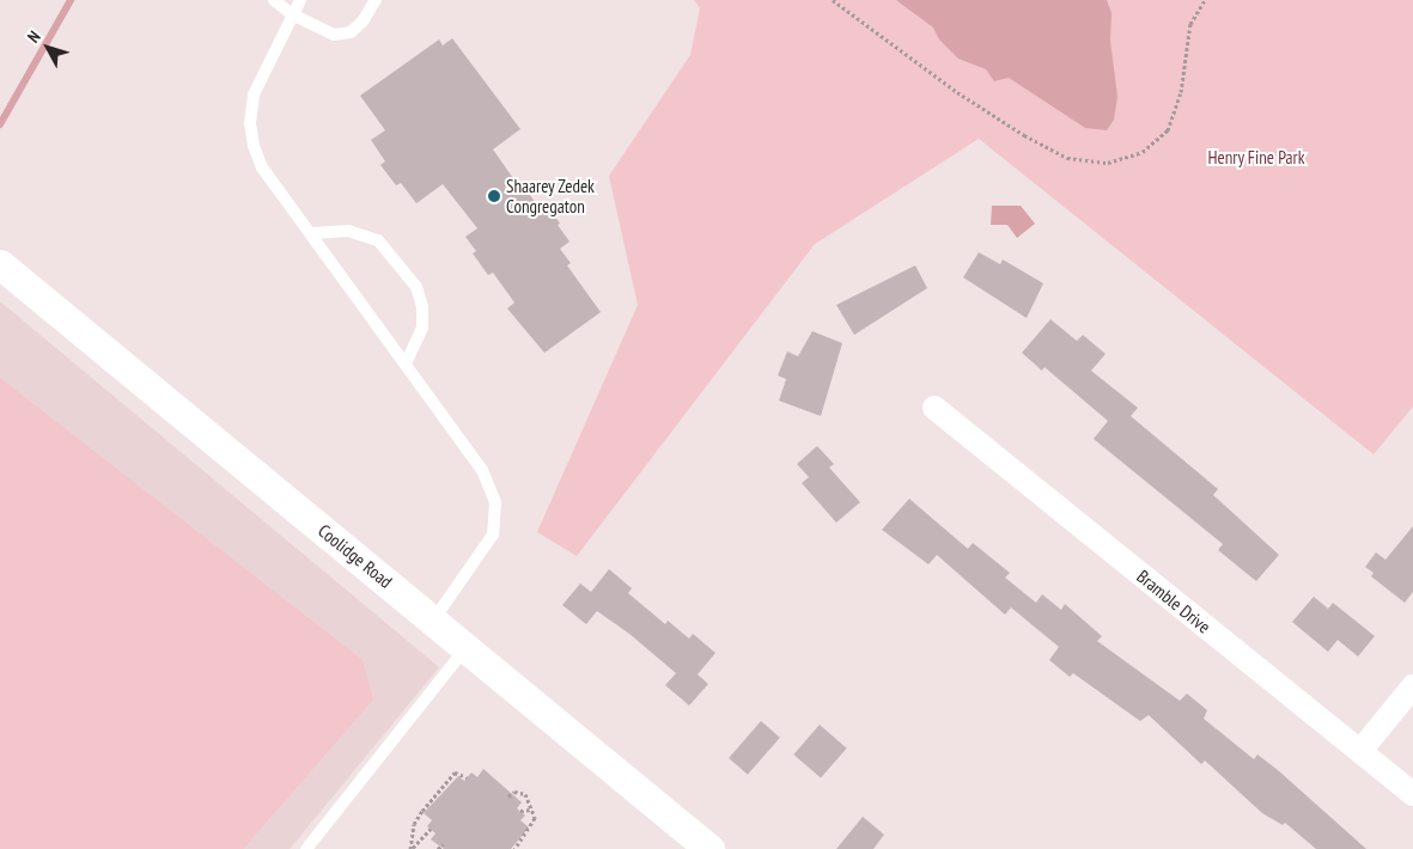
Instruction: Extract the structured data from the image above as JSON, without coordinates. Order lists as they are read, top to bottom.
{
  "streets": {
    "street": ["Coolidge Road", "Bramble Drive"]
  },
  "parks": ["Henry Fine Park"],
  "places": ["Shaarey Zedek Congregaton"],
  "north": "top left"
}
